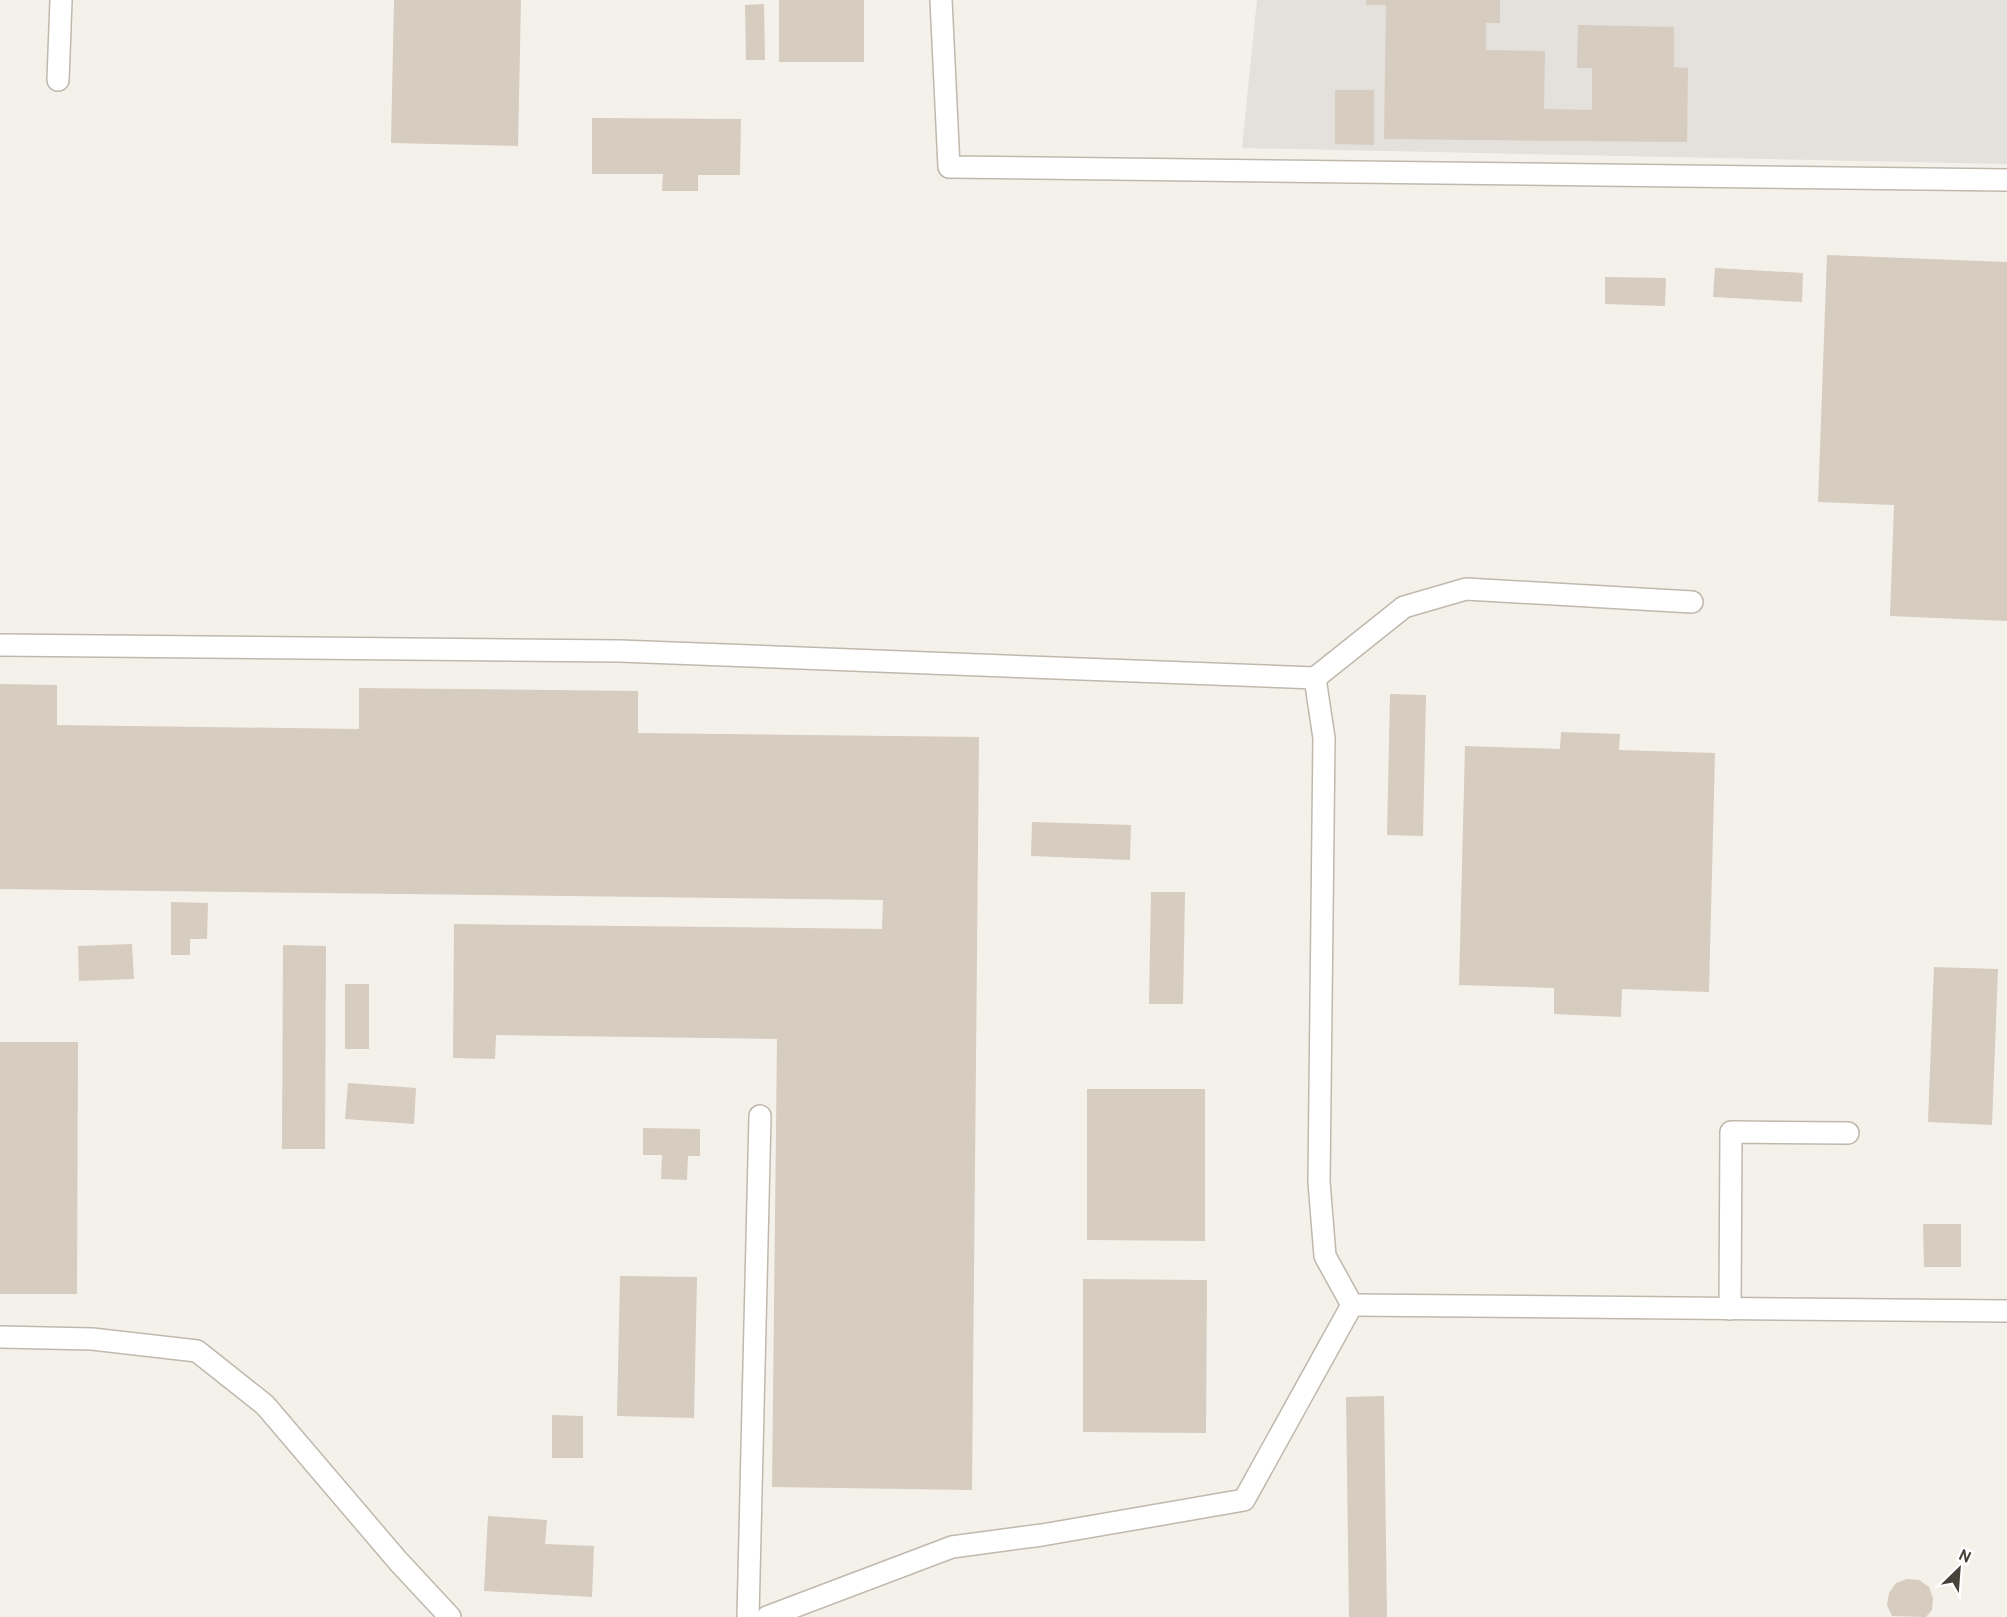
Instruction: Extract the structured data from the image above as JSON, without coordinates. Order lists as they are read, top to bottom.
{
  "north": "top right"
}
